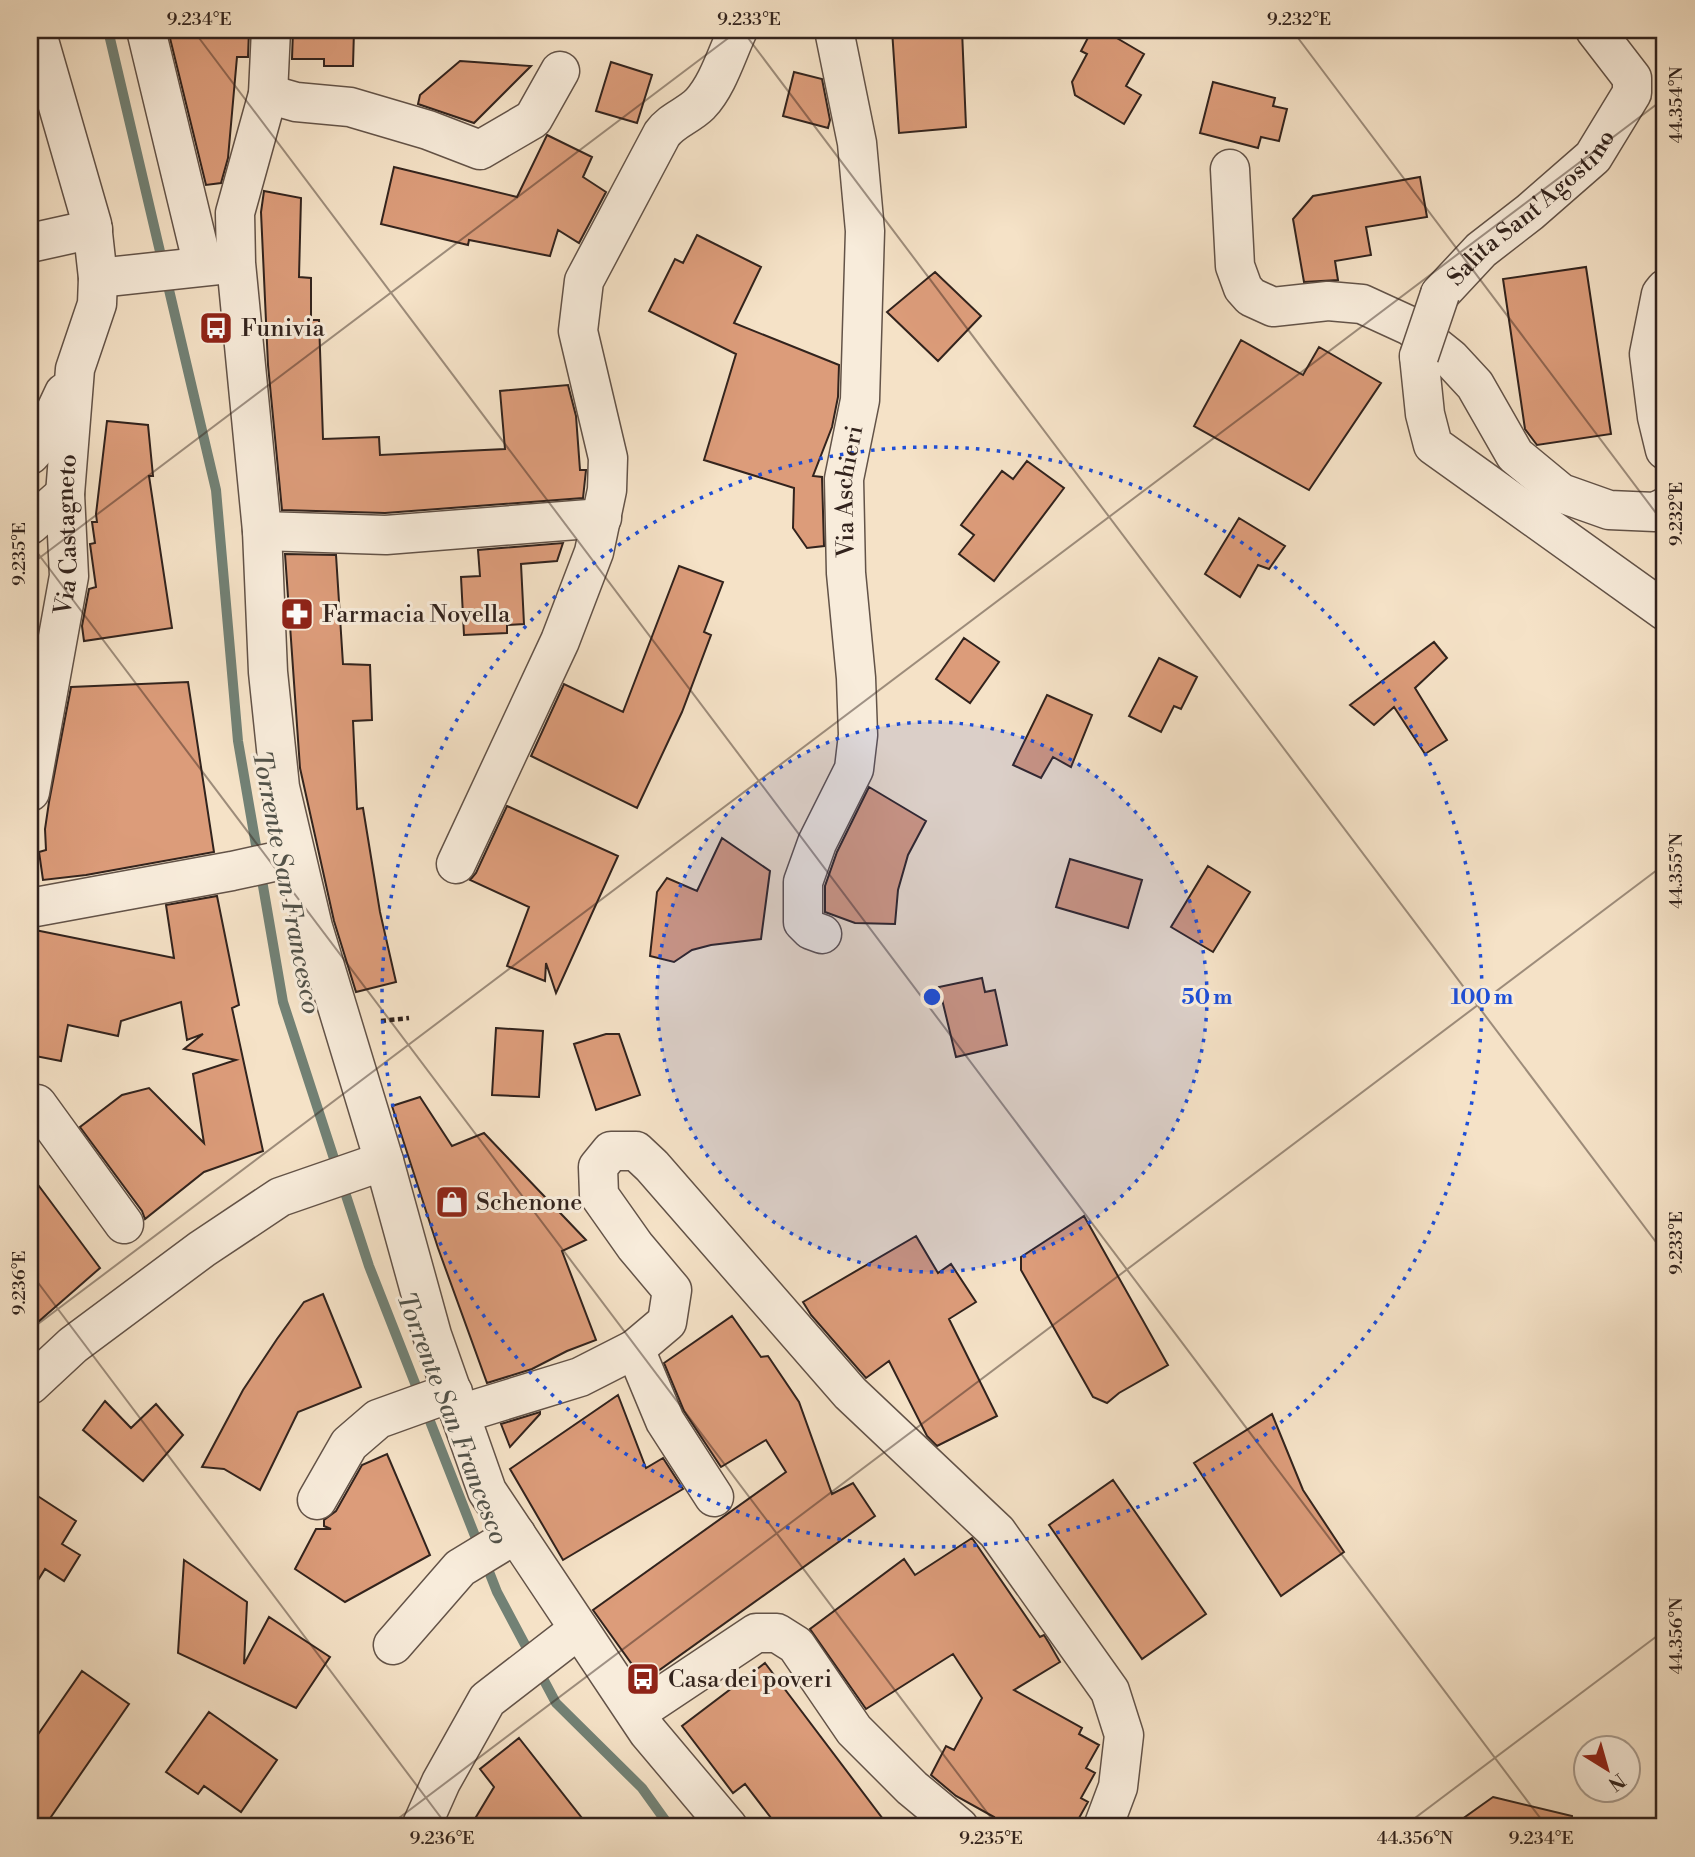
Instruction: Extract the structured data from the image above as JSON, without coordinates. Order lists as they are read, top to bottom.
{
  "streets": {
    "street": ["Salita Sant'Agostino", "Via Aschieri", "Via Castagneto"]
  },
  "water": ["Torrente San Francesco"],
  "places": {
    "bus stop": ["Funivia", "Casa dei poveri"],
    "pharmacy": ["Farmacia Novella"],
    "shop": ["Schenone"]
  },
  "north": "bottom right",
  "coordinates": [
    "9.234°E",
    "9.233°E",
    "9.232°E",
    "44.354°N",
    "9.235°E",
    "44.355°N",
    "9.236°E",
    "44.356°N"
  ],
  "rings": ["50 m", "100 m"]
}
